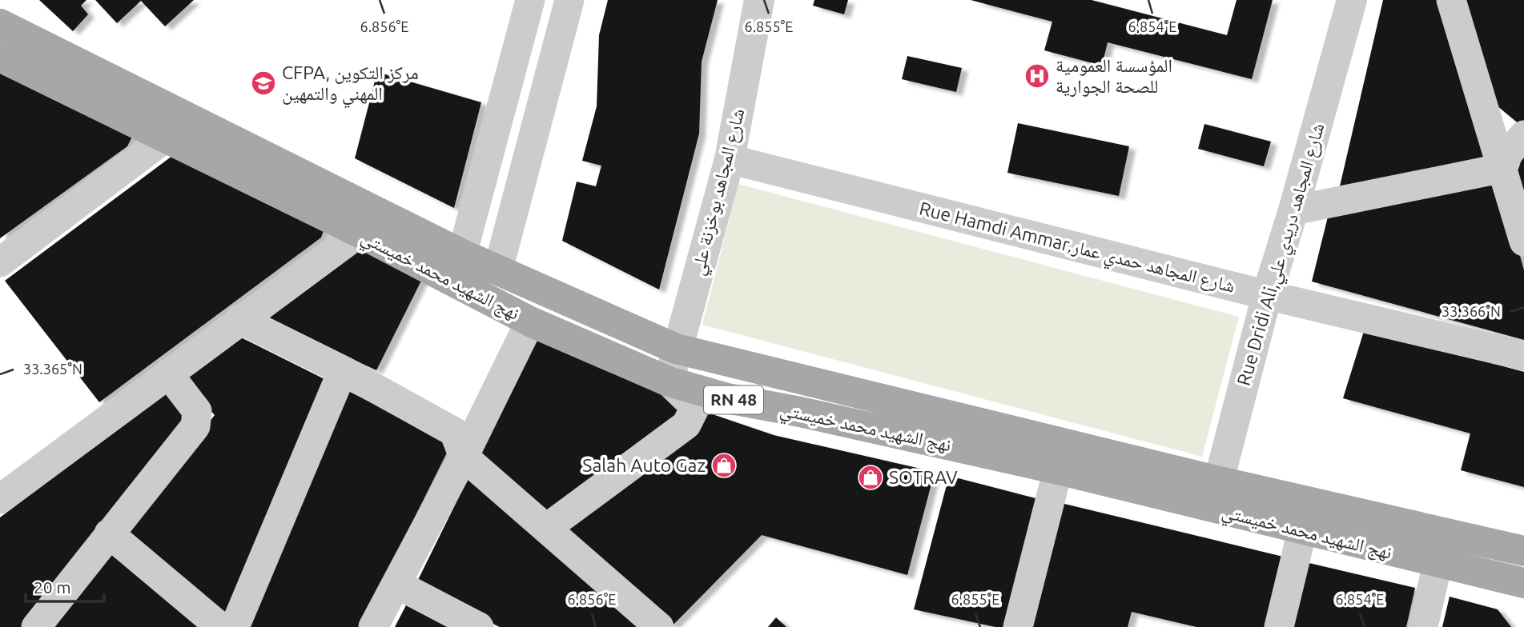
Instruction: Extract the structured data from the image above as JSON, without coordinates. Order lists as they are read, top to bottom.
{
  "streets": {
    "main road": ["نهج الشهيد محمد خميستي", "RN 48"],
    "street": ["شارع المجاهد بوخزنة علي", "Rue Hamdi Ammar,شارع المجاهد حمدي عمار", "Rue Dridi Ali,شارع المجاهد دريدي علي"]
  },
  "crossings": [
    ["شارع المجاهد بوخزنة علي", "Rue Hamdi Ammar,شارع المجاهد حمدي عمار"],
    ["شارع المجاهد بوخزنة علي", "نهج الشهيد محمد خميستي"],
    ["Rue Hamdi Ammar,شارع المجاهد حمدي عمار", "Rue Dridi Ali,شارع المجاهد دريدي علي"],
    ["Rue Dridi Ali,شارع المجاهد دريدي علي", "نهج الشهيد محمد خميستي"]
  ],
  "places": {
    "hospital": ["المؤسسة العمومية للصحة الجوارية"],
    "school or university": ["CFPA, مركز التكوين المهني والتمهين"],
    "shop": ["Salah Auto Gaz", "SOTRAV"]
  },
  "scale_bar": "20 m",
  "coordinates": [
    "6.856°E",
    "6.855°E",
    "6.854°E",
    "33.366°N",
    "33.365°N"
  ]
}
